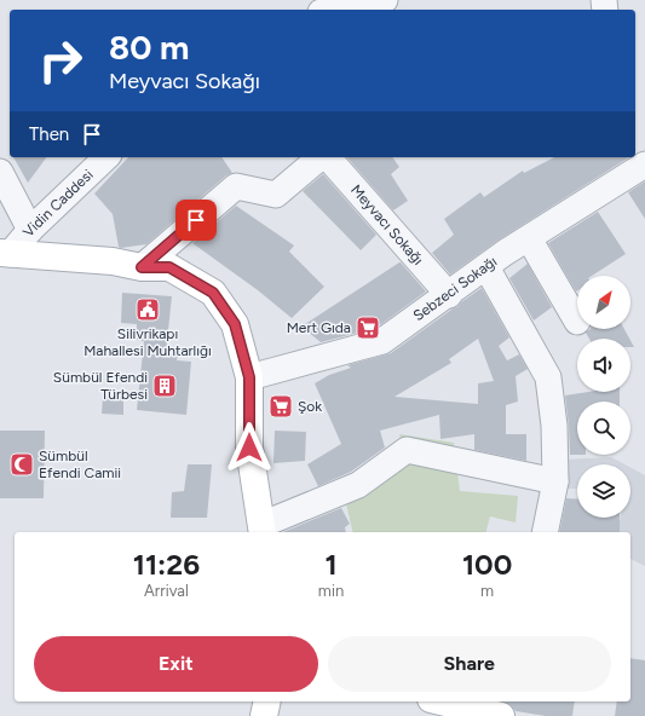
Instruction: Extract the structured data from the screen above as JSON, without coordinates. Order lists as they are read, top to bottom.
{
  "streets": {
    "street": ["Vidin Caddesi", "Meyvacı Sokağı", "Sebzeci Sokağı"]
  },
  "crossings": [
    ["Meyvacı Sokağı", "Sebzeci Sokağı"]
  ],
  "places": {
    "public building": ["Silivrikapı Mahallesi Muhtarlığı"],
    "supermarket": ["Mert Gıda", "Şok"],
    "building": ["Sümbül Efendi Türbesi"],
    "mosque": ["Sümbül Efendi Camii"]
  },
  "north": "top right",
  "page": {
    "turn": ["80 m", "Meyvacı Sokağı"],
    "then": "Then",
    "eta": [
      "11:26",
      "Arrival",
      "1",
      "min",
      "100",
      "m"
    ],
    "buttons": ["Exit", "Share"]
  }
}
